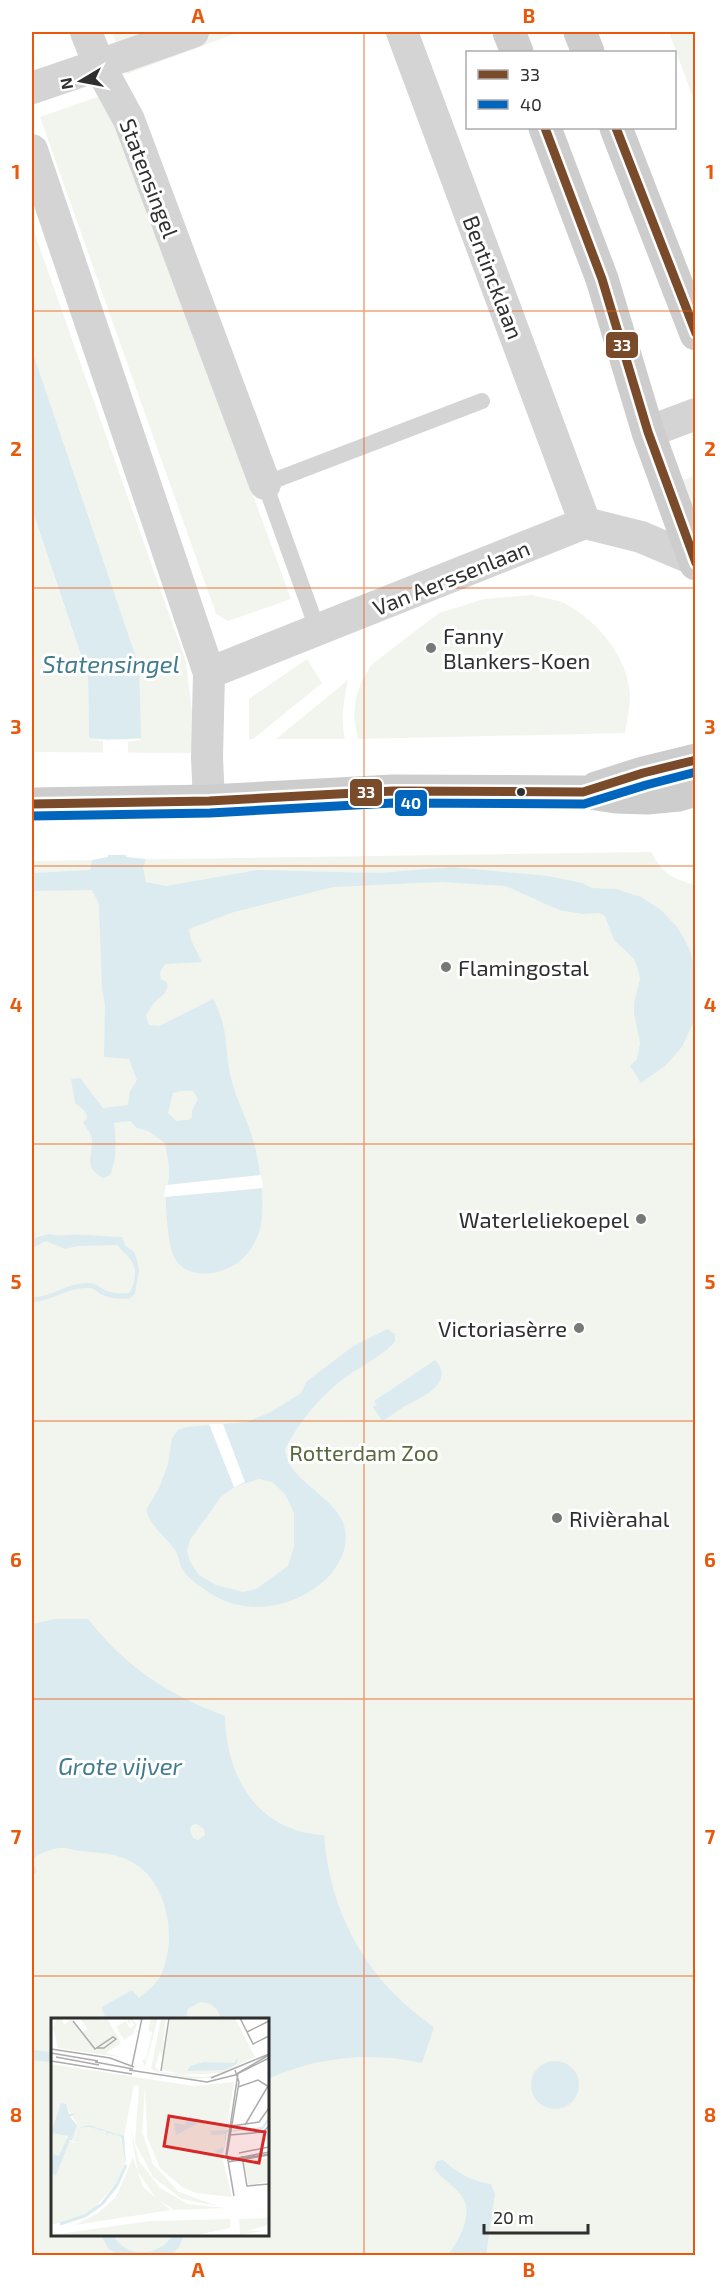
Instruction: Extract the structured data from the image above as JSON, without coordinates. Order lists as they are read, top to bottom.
{
  "streets": {
    "street": ["Statensingel", "Bentincklaan", "Van Aerssenlaan"]
  },
  "crossings": [
    ["Statensingel", "Van Aerssenlaan"],
    ["Bentincklaan", "Van Aerssenlaan"]
  ],
  "water": ["Statensingel", "Grote vijver"],
  "parks": ["Rotterdam Zoo"],
  "places": [
    "Fanny Blankers-Koen",
    "Flamingostal",
    "Waterleliekoepel",
    "Victoriasèrre",
    "Rivièrahal"
  ],
  "lines": ["transit line 33", "transit line 40"],
  "legend": ["33", "40"],
  "scale_bar": "20 m",
  "north": "left",
  "grid": {
    "columns": ["A", "B"],
    "rows": [
      "1",
      "2",
      "3",
      "4",
      "5",
      "6",
      "7",
      "8"
    ]
  }
}
